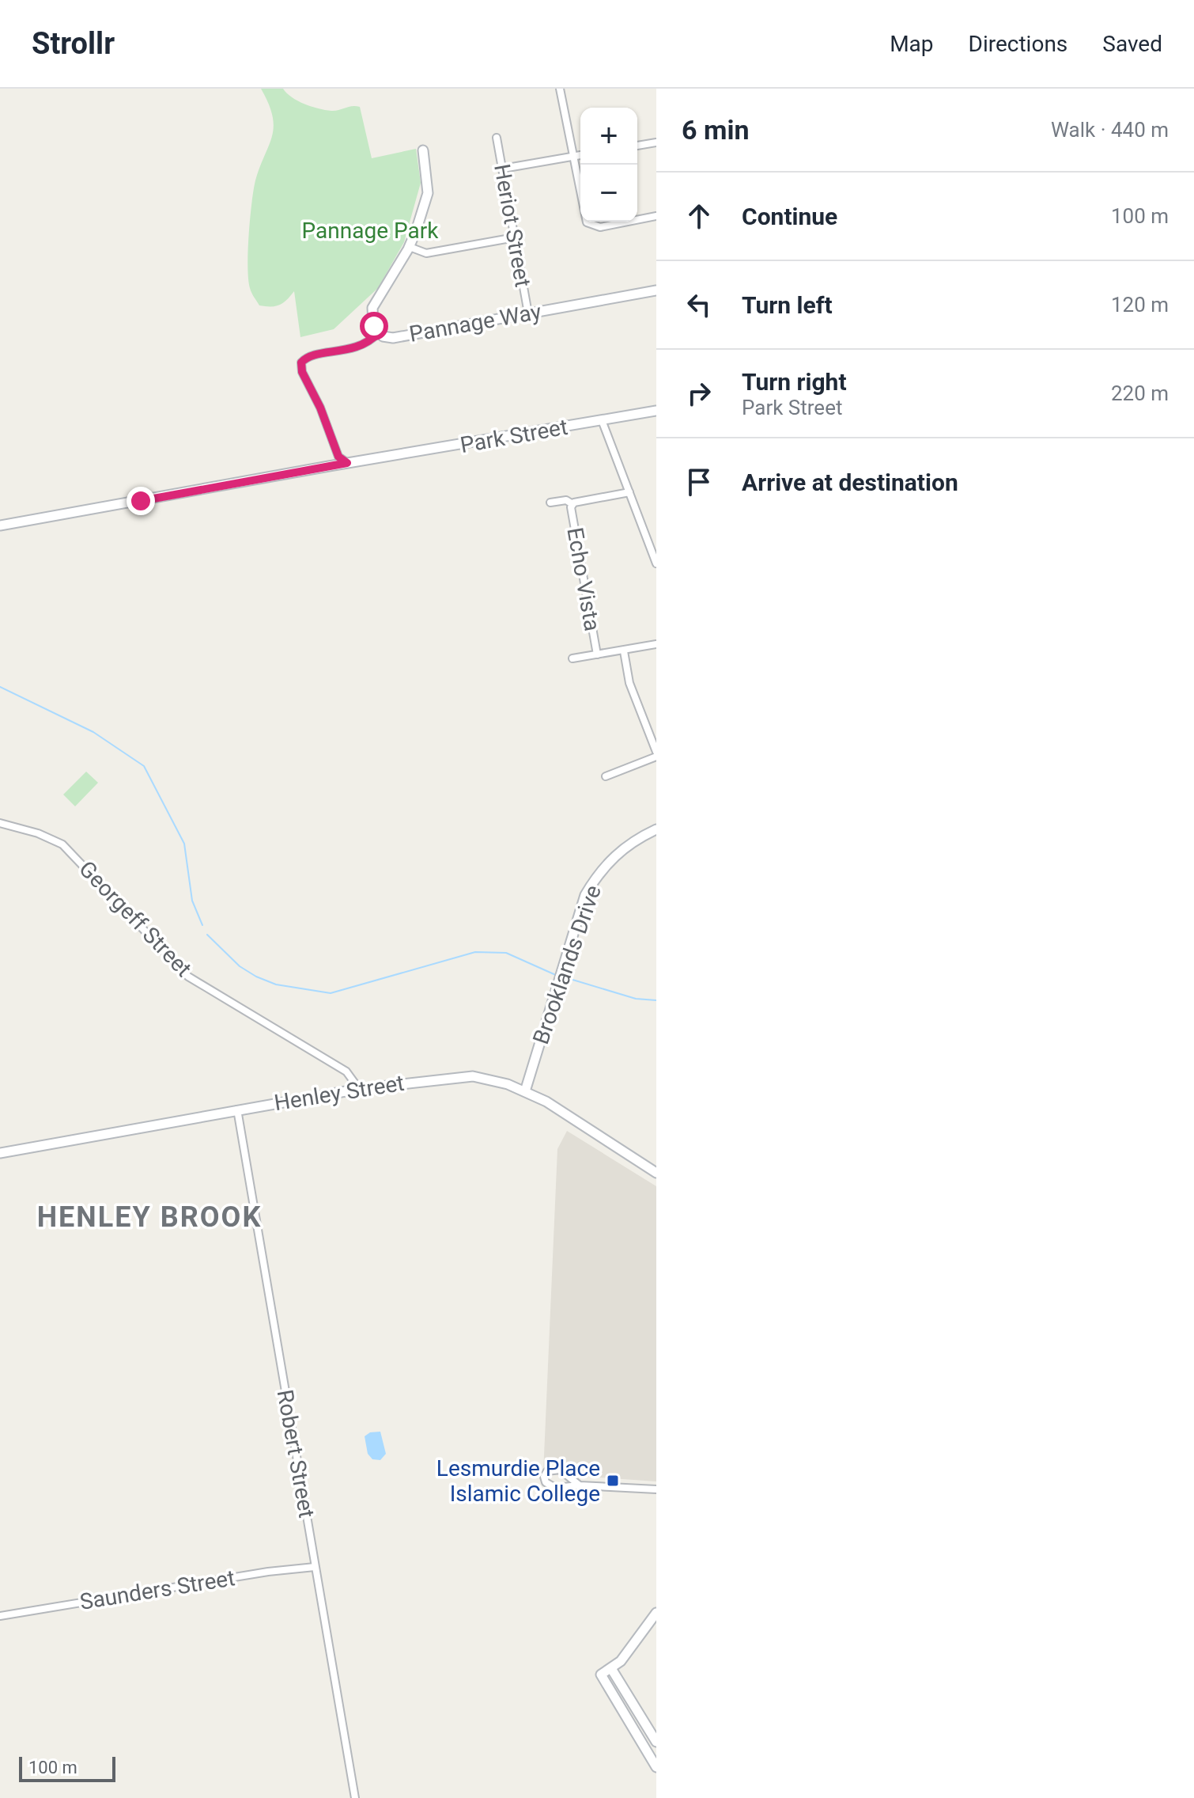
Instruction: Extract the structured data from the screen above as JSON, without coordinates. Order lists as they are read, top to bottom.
{
  "streets": {
    "street": [
      "Heriot Street",
      "Pannage Way",
      "Park Street",
      "Echo Vista",
      "Georgeff Street",
      "Brooklands Drive",
      "Henley Street",
      "Robert Street",
      "Saunders Street"
    ]
  },
  "crossings": [
    ["Heriot Street", "Pannage Way"],
    ["Georgeff Street", "Henley Street"],
    ["Brooklands Drive", "Henley Street"],
    ["Henley Street", "Robert Street"],
    ["Robert Street", "Saunders Street"]
  ],
  "districts": ["HENLEY BROOK"],
  "parks": ["Pannage Park"],
  "places": {
    "transit": ["Lesmurdie Place Islamic College"]
  },
  "scale_bar": "100 m",
  "page": {
    "header": "Strollr",
    "nav": ["Map", "Directions", "Saved"],
    "heading": ["6 min", "Walk · 440 m"],
    "map_buttons": ["+", "−"],
    "list": [
      ["Continue", "100 m"],
      ["Turn left", "120 m"],
      ["Turn right", "Park Street", "220 m"],
      "Arrive at destination"
    ],
    "scale": "100 m"
  }
}
